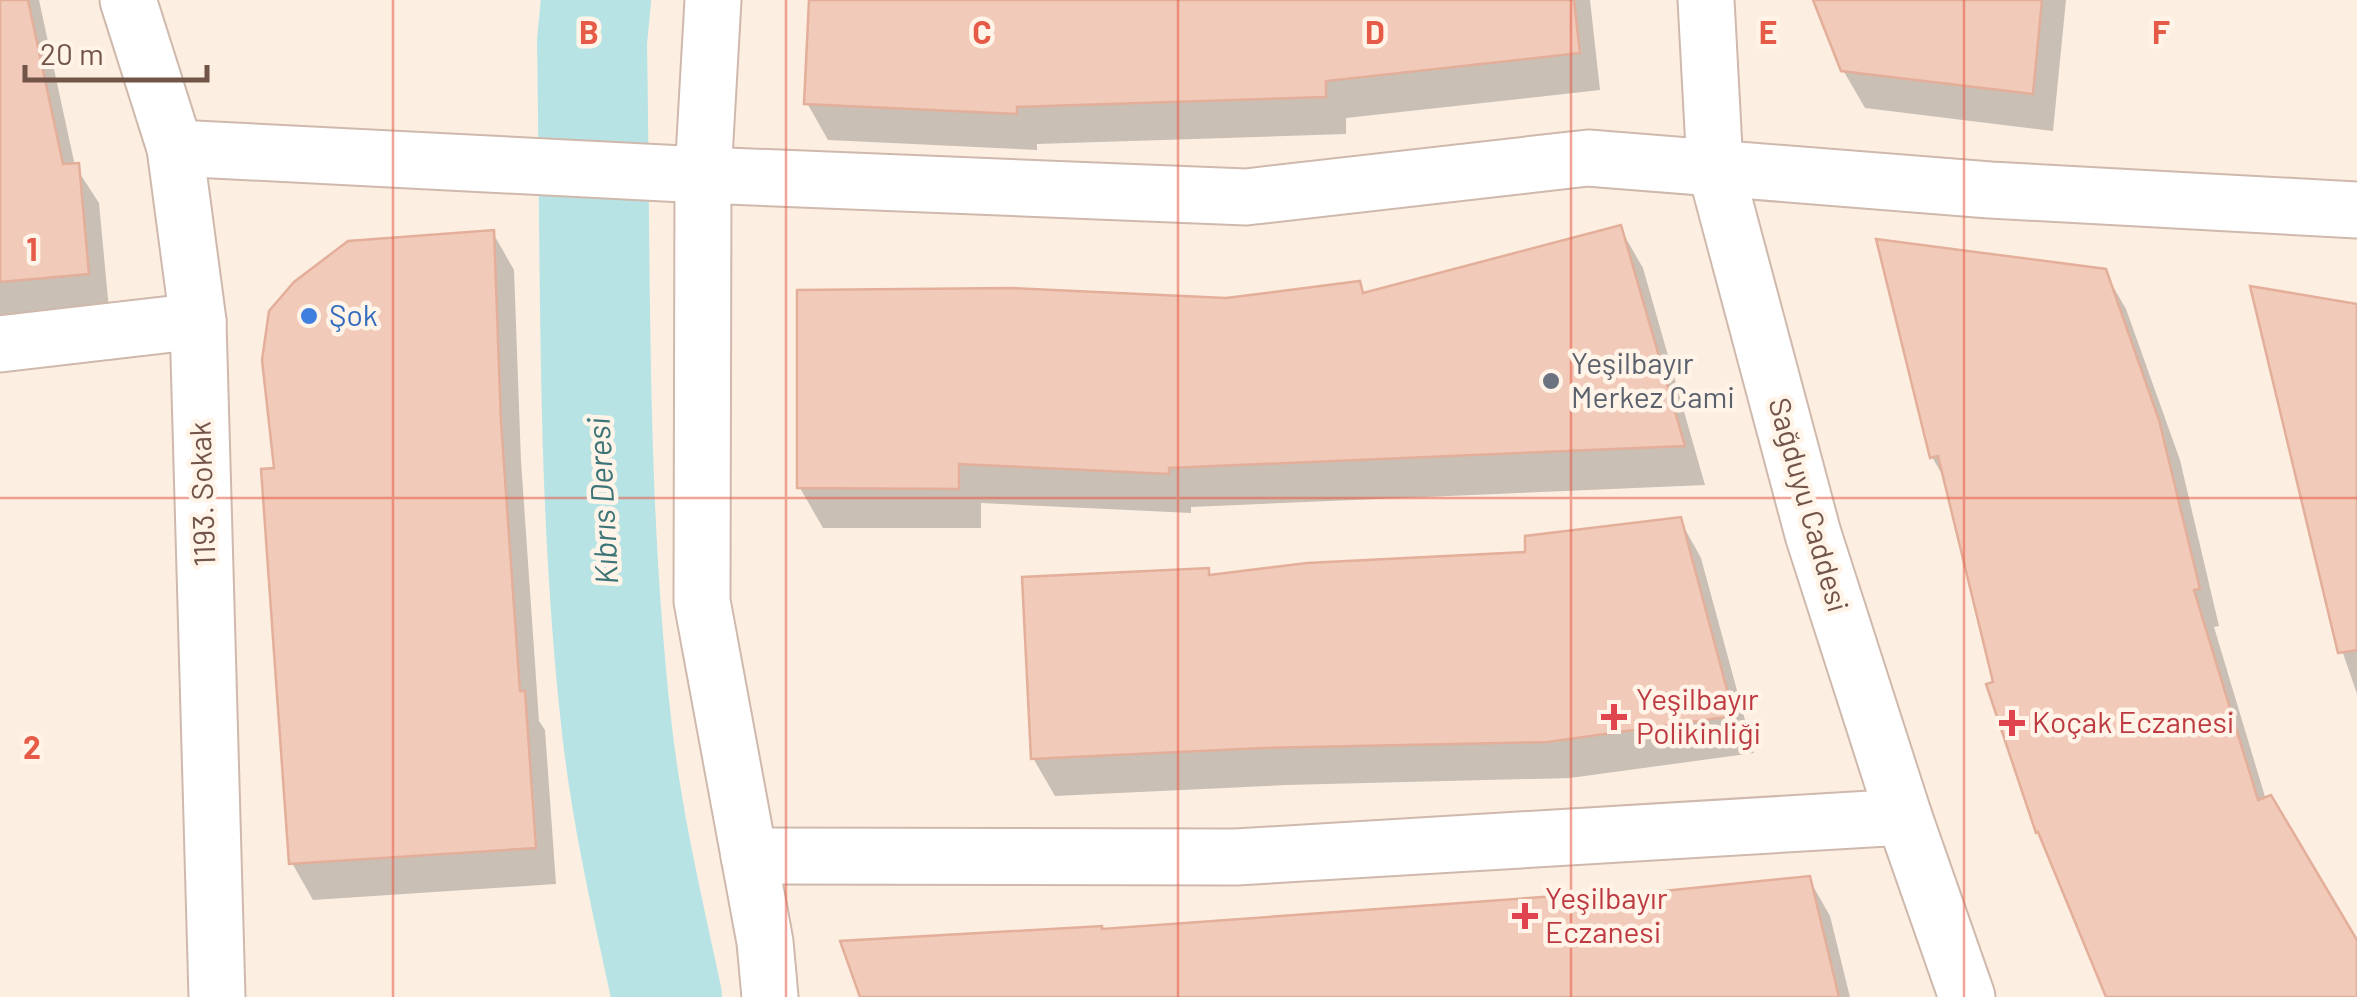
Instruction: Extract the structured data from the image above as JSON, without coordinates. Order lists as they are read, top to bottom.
{
  "streets": {
    "street": ["1193. Sokak", "Sağduyu Caddesi"]
  },
  "water": ["Kıbrıs Deresi"],
  "places": {
    "other": ["Şok", "Yeşilbayır Merkez Cami"],
    "health": ["Yeşilbayır Polikinliği", "Koçak Eczanesi", "Yeşilbayır Eczanesi"]
  },
  "scale_bar": "20 m",
  "grid": {
    "columns": [
      "B",
      "C",
      "D",
      "E",
      "F"
    ],
    "rows": ["1", "2"]
  }
}
